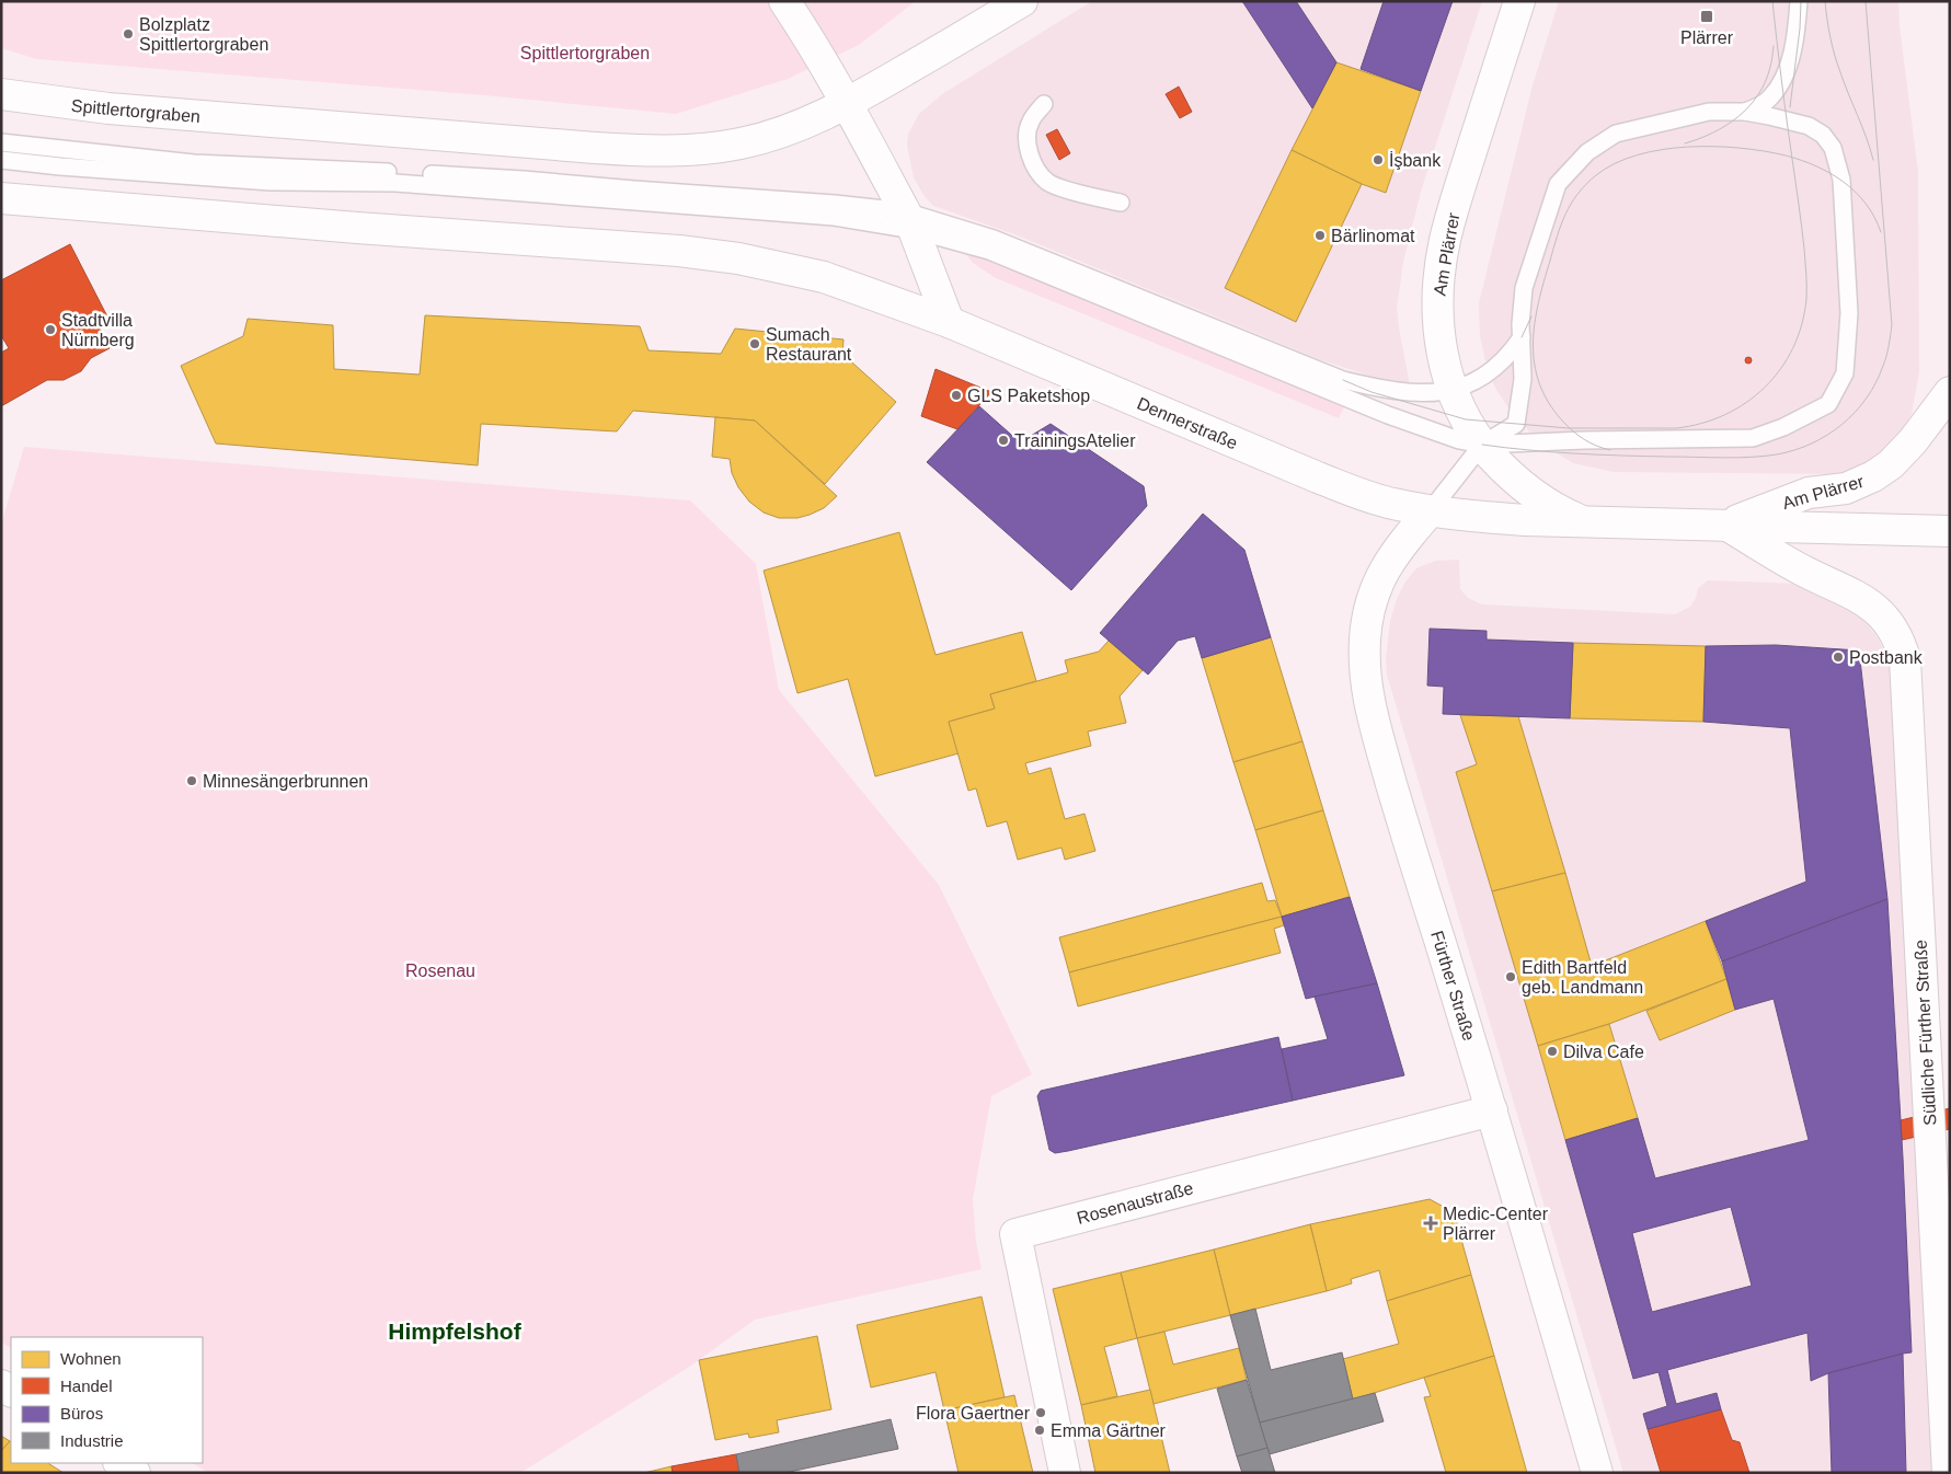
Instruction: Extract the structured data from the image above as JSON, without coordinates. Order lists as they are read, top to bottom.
{
  "streets": {
    "main road": [
      "Spittlertorgraben",
      "Am Plärrer",
      "Dennerstraße",
      "Fürther Straße",
      "Südliche Fürther Straße",
      "Rosenaustraße"
    ]
  },
  "crossings": [
    ["Am Plärrer", "Dennerstraße"],
    ["Am Plärrer", "Fürther Straße"],
    ["Am Plärrer", "Südliche Fürther Straße"],
    ["Dennerstraße", "Fürther Straße"],
    ["Fürther Straße", "Rosenaustraße"]
  ],
  "districts": ["Himpfelshof"],
  "parks": ["Spittlertorgraben", "Rosenau"],
  "places": {
    "transit": ["Plärrer"],
    "other": [
      "Bolzplatz Spittlertorgraben",
      "İşbank",
      "Bärlinomat",
      "Stadtvilla Nürnberg",
      "Sumach Restaurant",
      "GLS Paketshop",
      "TrainingsAtelier",
      "Postbank",
      "Minnesängerbrunnen",
      "Edith Bartfeld geb. Landmann",
      "Dilva Cafe",
      "Flora Gaertner",
      "Emma Gärtner"
    ],
    "health": ["Medic-Center Plärrer"]
  },
  "legend": [
    "Wohnen",
    "Handel",
    "Büros",
    "Industrie"
  ]
}
